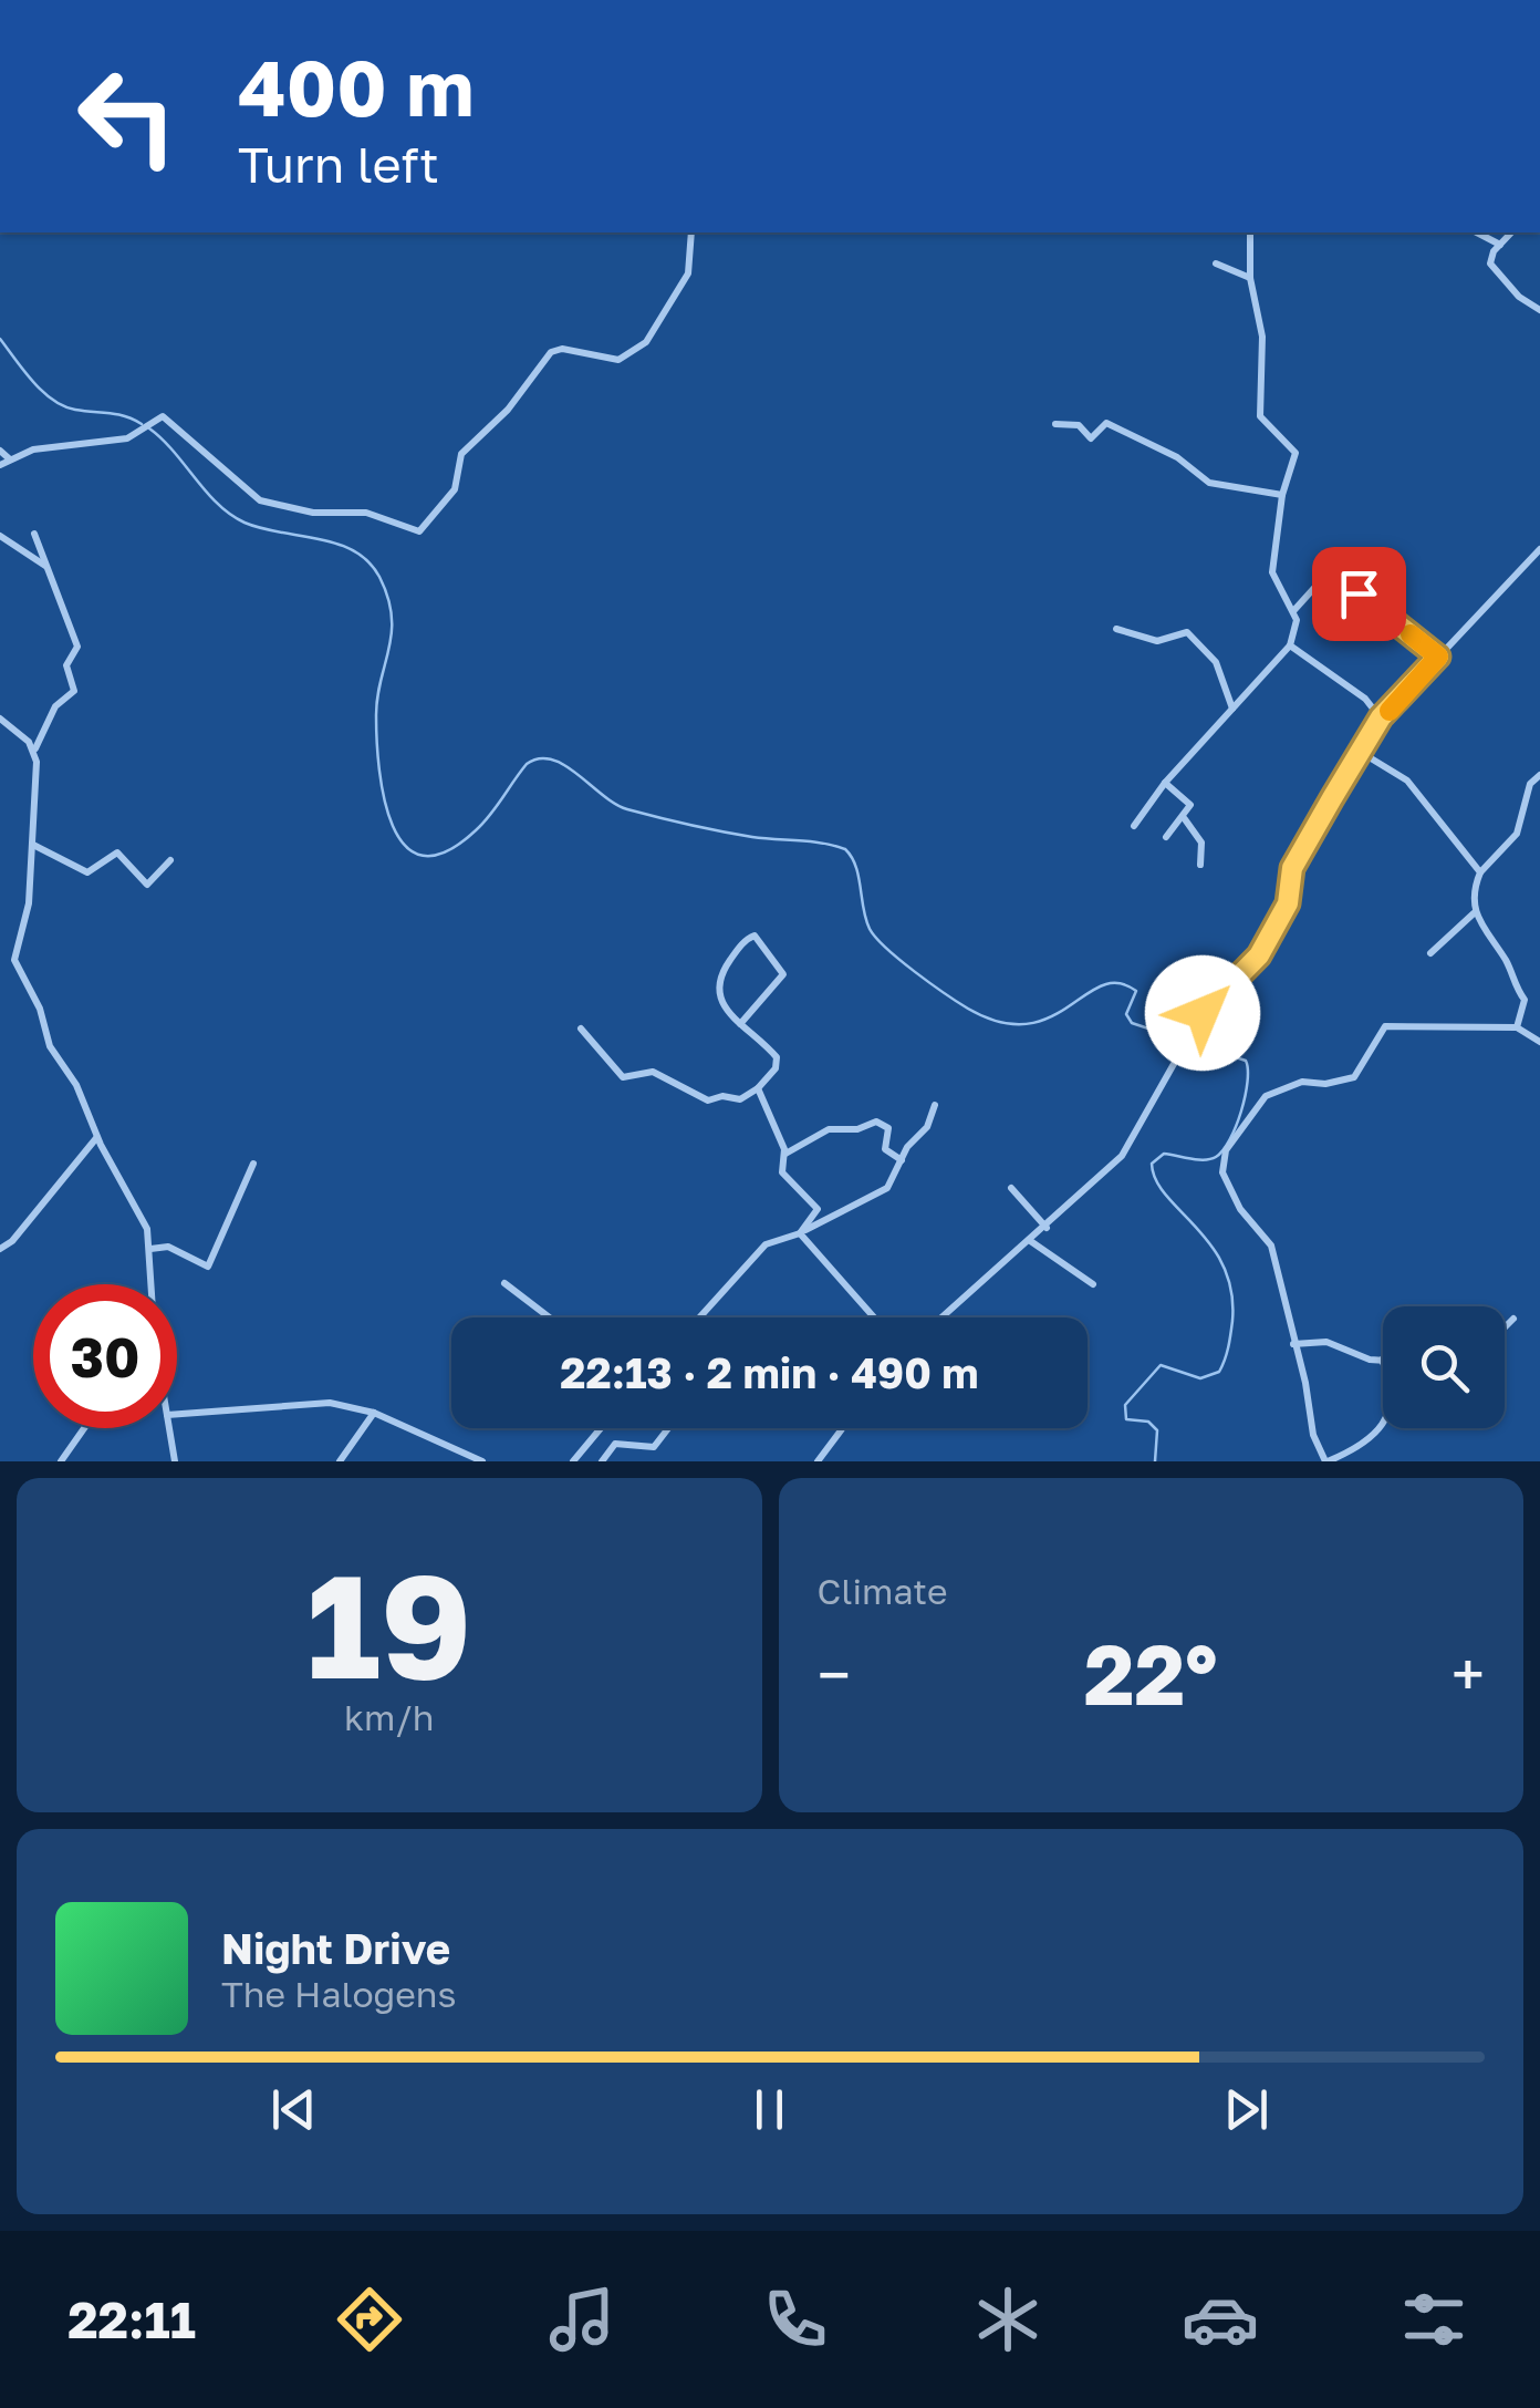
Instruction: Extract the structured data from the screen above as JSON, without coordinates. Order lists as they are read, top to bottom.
{
  "page": {
    "turn": ["400 m", "Turn left"],
    "limit": "30",
    "trip": "22:13 · 2 min · 490 m",
    "tile": [
      ["19", "km/h"],
      "Climate"
    ],
    "heat": ["−", "22°", "+"],
    "song": ["Night Drive", "The Halogens"],
    "tabs": "22:11"
  }
}
